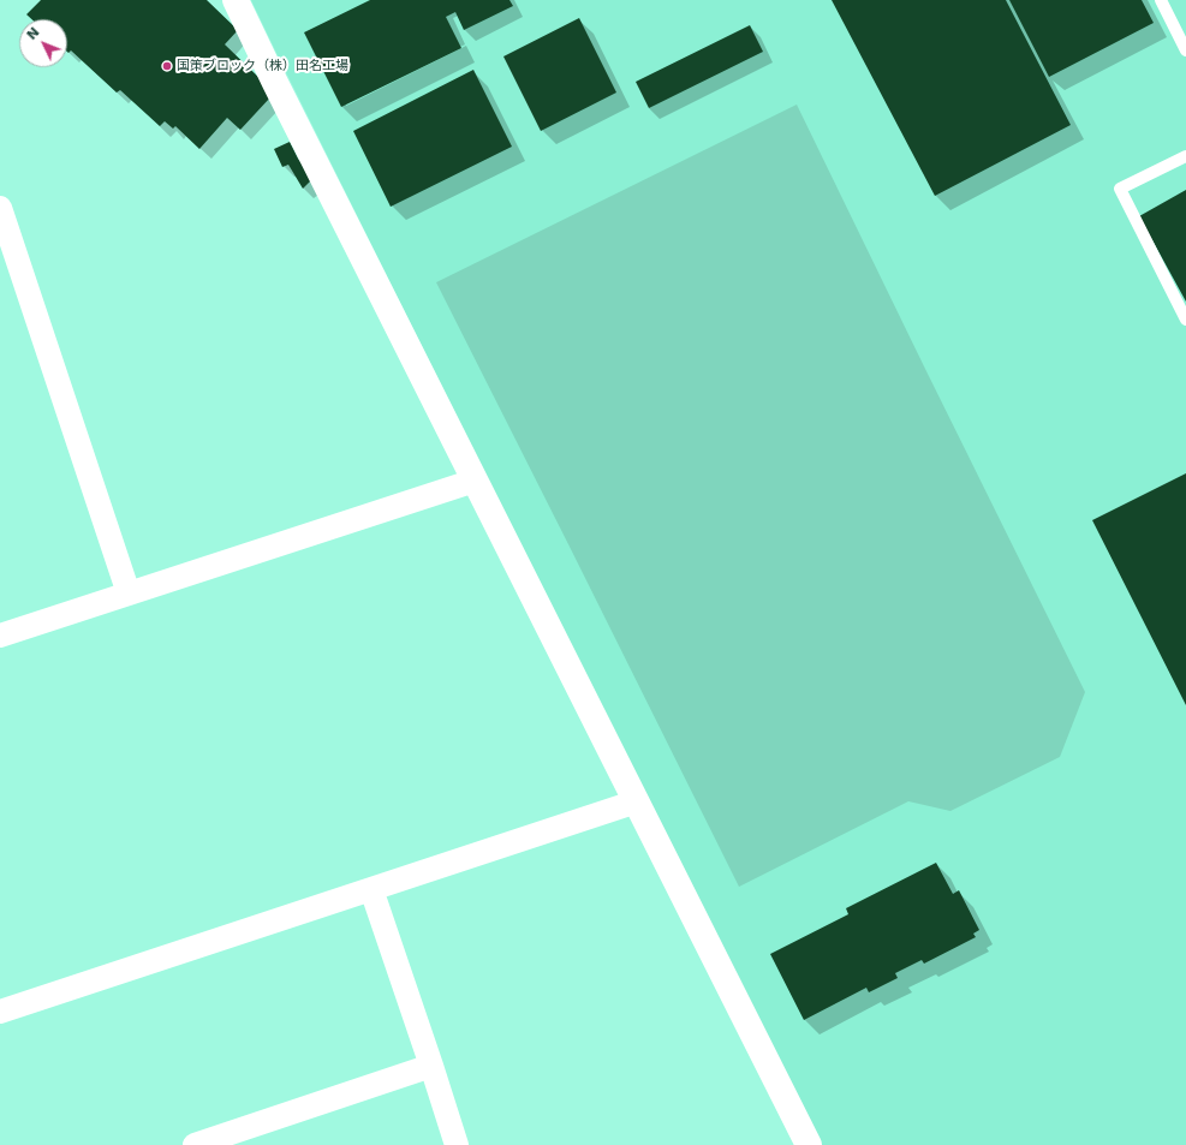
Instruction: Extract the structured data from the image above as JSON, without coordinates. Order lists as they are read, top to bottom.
{
  "places": ["国策ブロック（株）田名工場"],
  "north": "top left"
}
